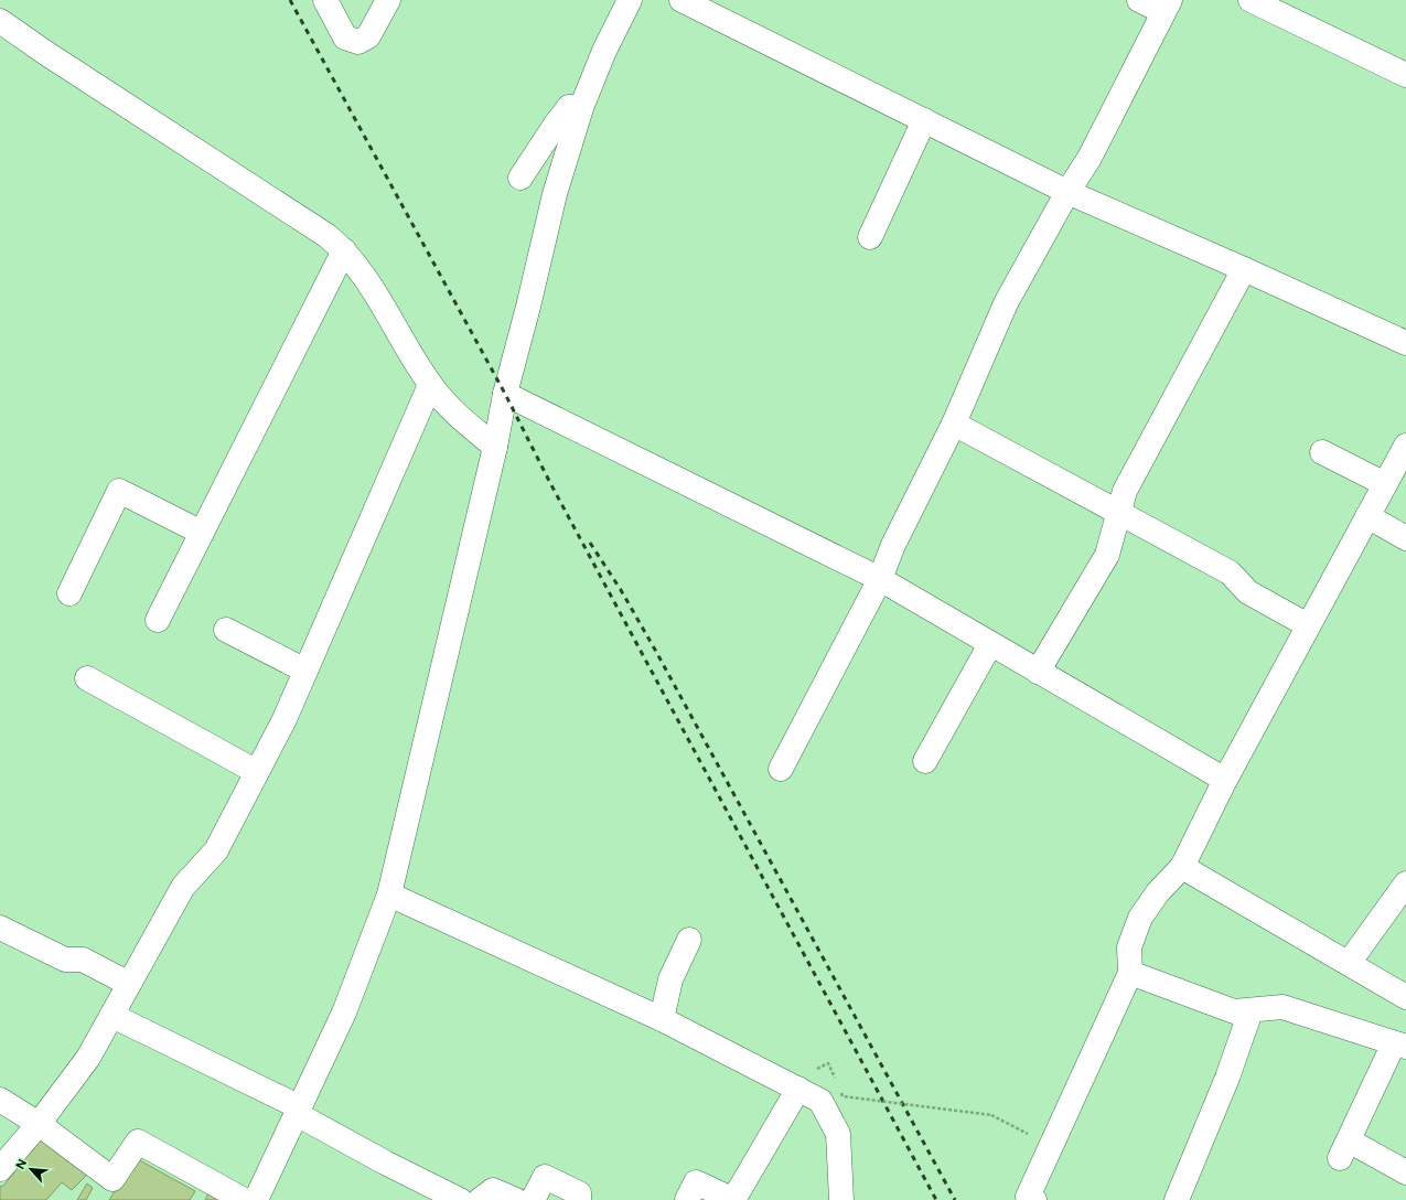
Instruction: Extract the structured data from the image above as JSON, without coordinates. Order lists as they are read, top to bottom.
{
  "north": "top left"
}
